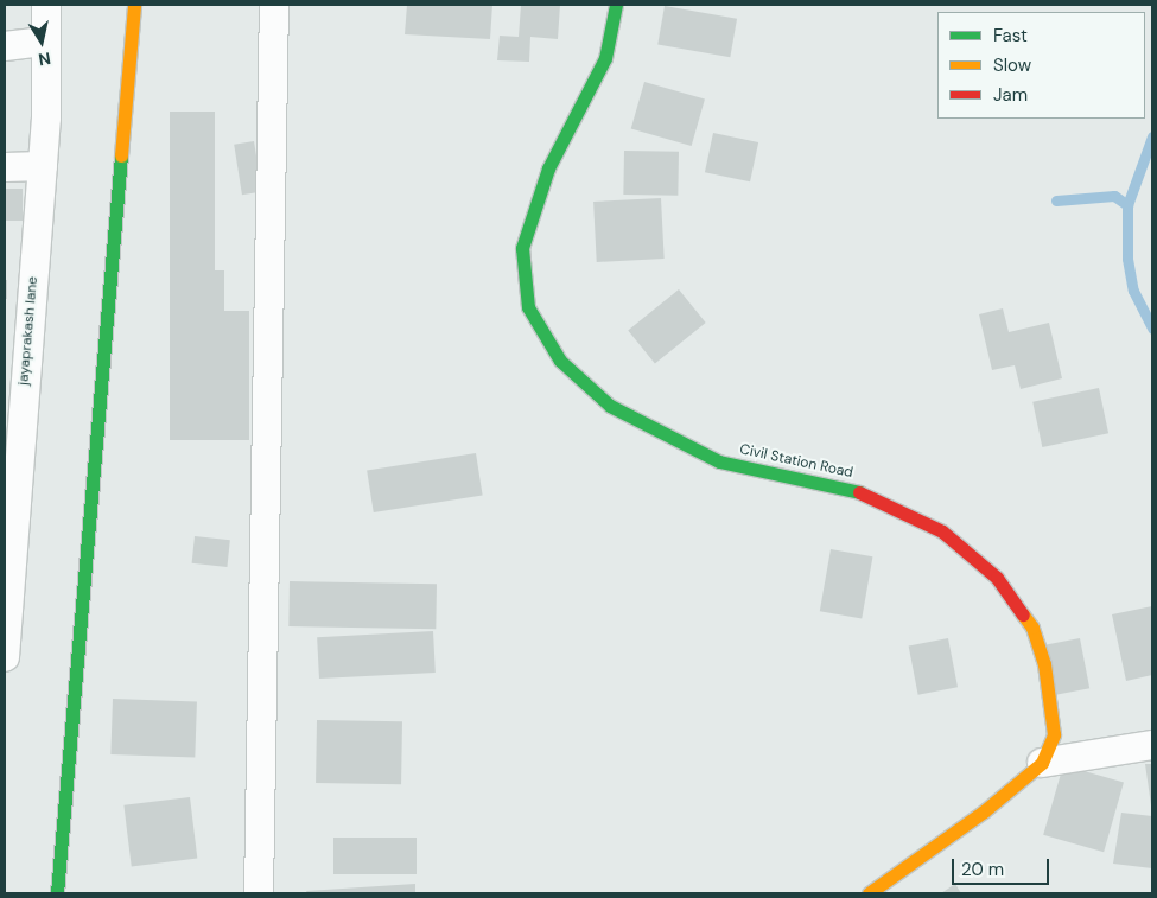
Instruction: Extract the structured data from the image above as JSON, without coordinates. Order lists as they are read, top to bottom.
{
  "streets": {
    "main road": ["Civil Station Road"],
    "street": ["jayaprakash lane"]
  },
  "legend": ["Fast", "Slow", "Jam"],
  "scale_bar": "20 m",
  "north": "bottom"
}
